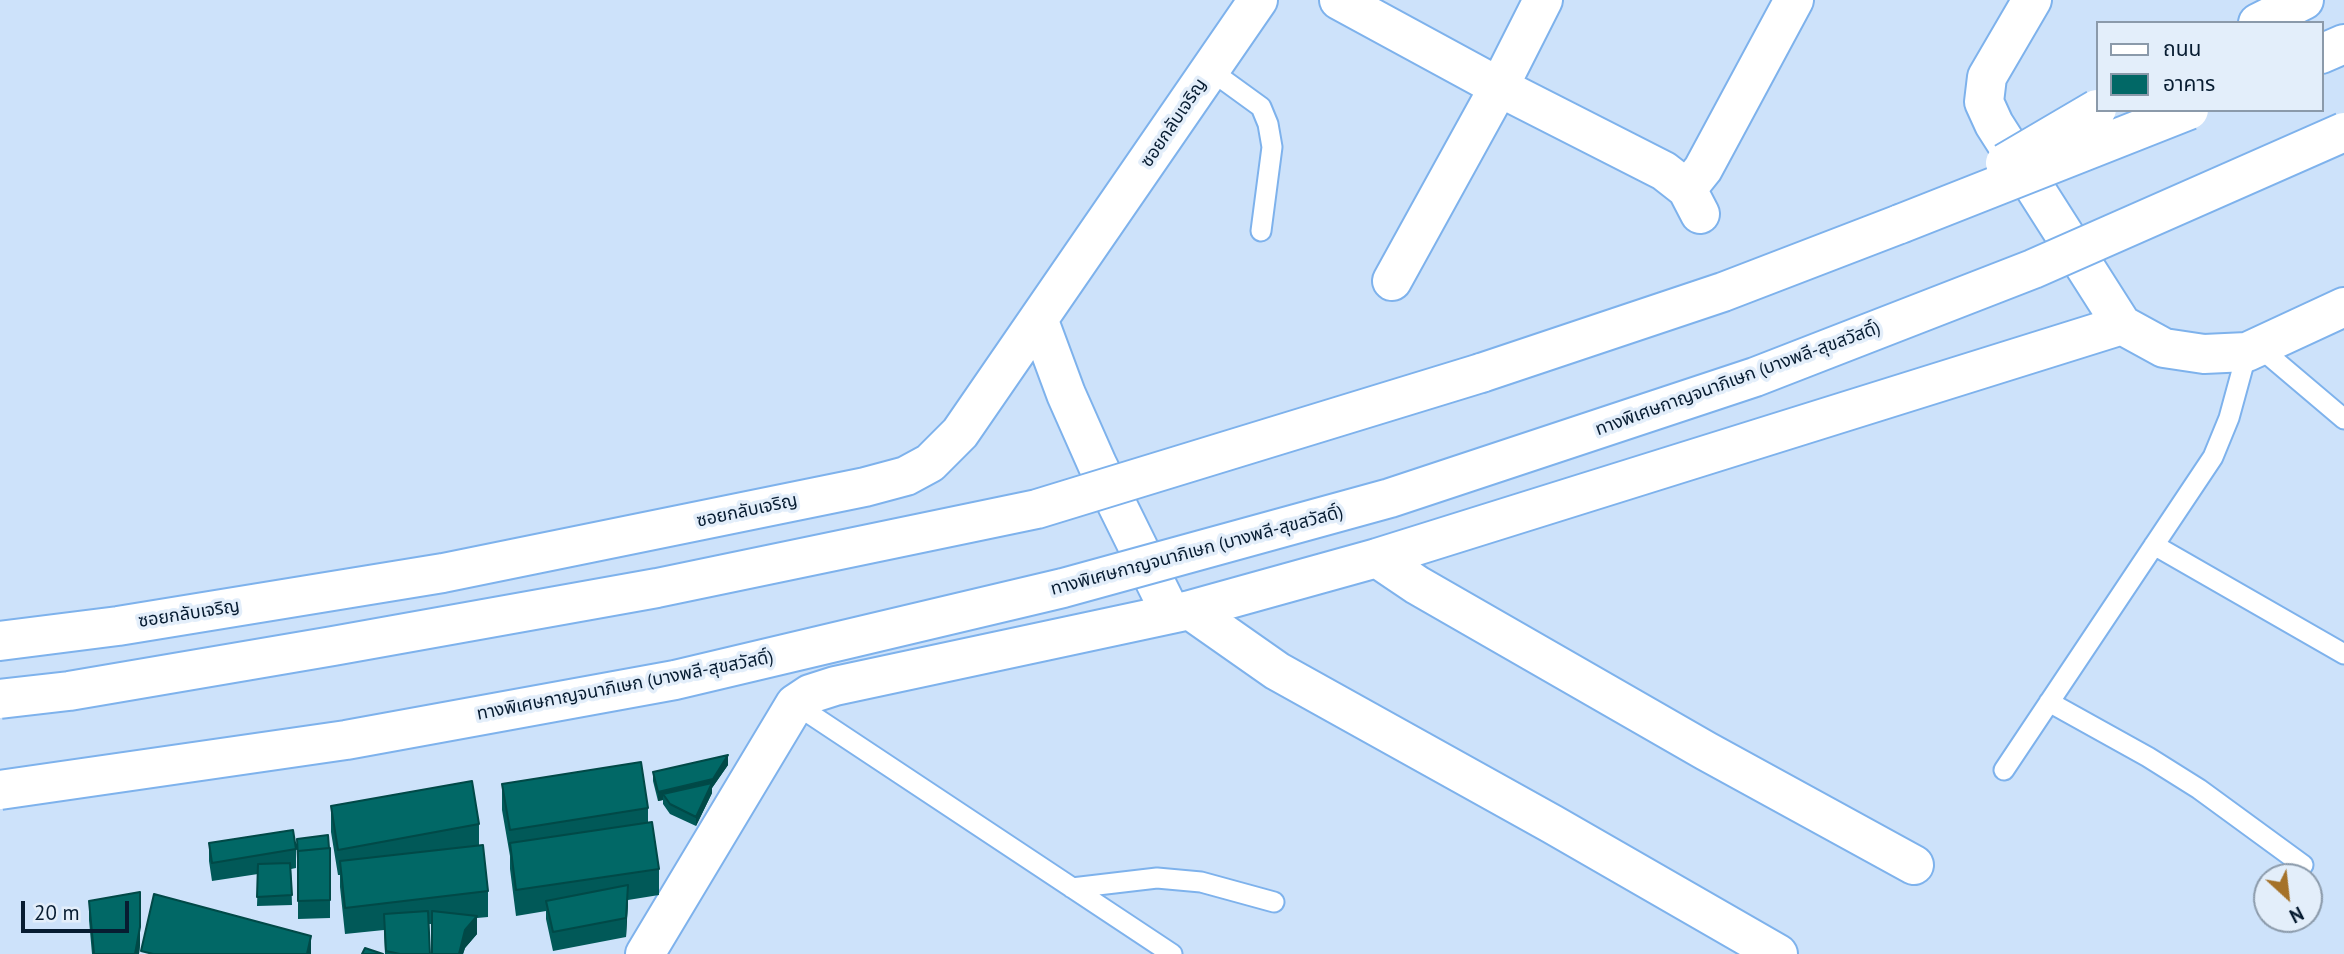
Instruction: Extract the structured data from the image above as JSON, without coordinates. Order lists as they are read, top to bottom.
{
  "streets": {
    "main road": ["ซอยกลับเจริญ", "ทางพิเศษกาญจนาภิเษก (บางพลี-สุขสวัสดิ์)"]
  },
  "legend": ["ถนน", "อาคาร"],
  "scale_bar": "20 m",
  "north": "bottom right"
}
